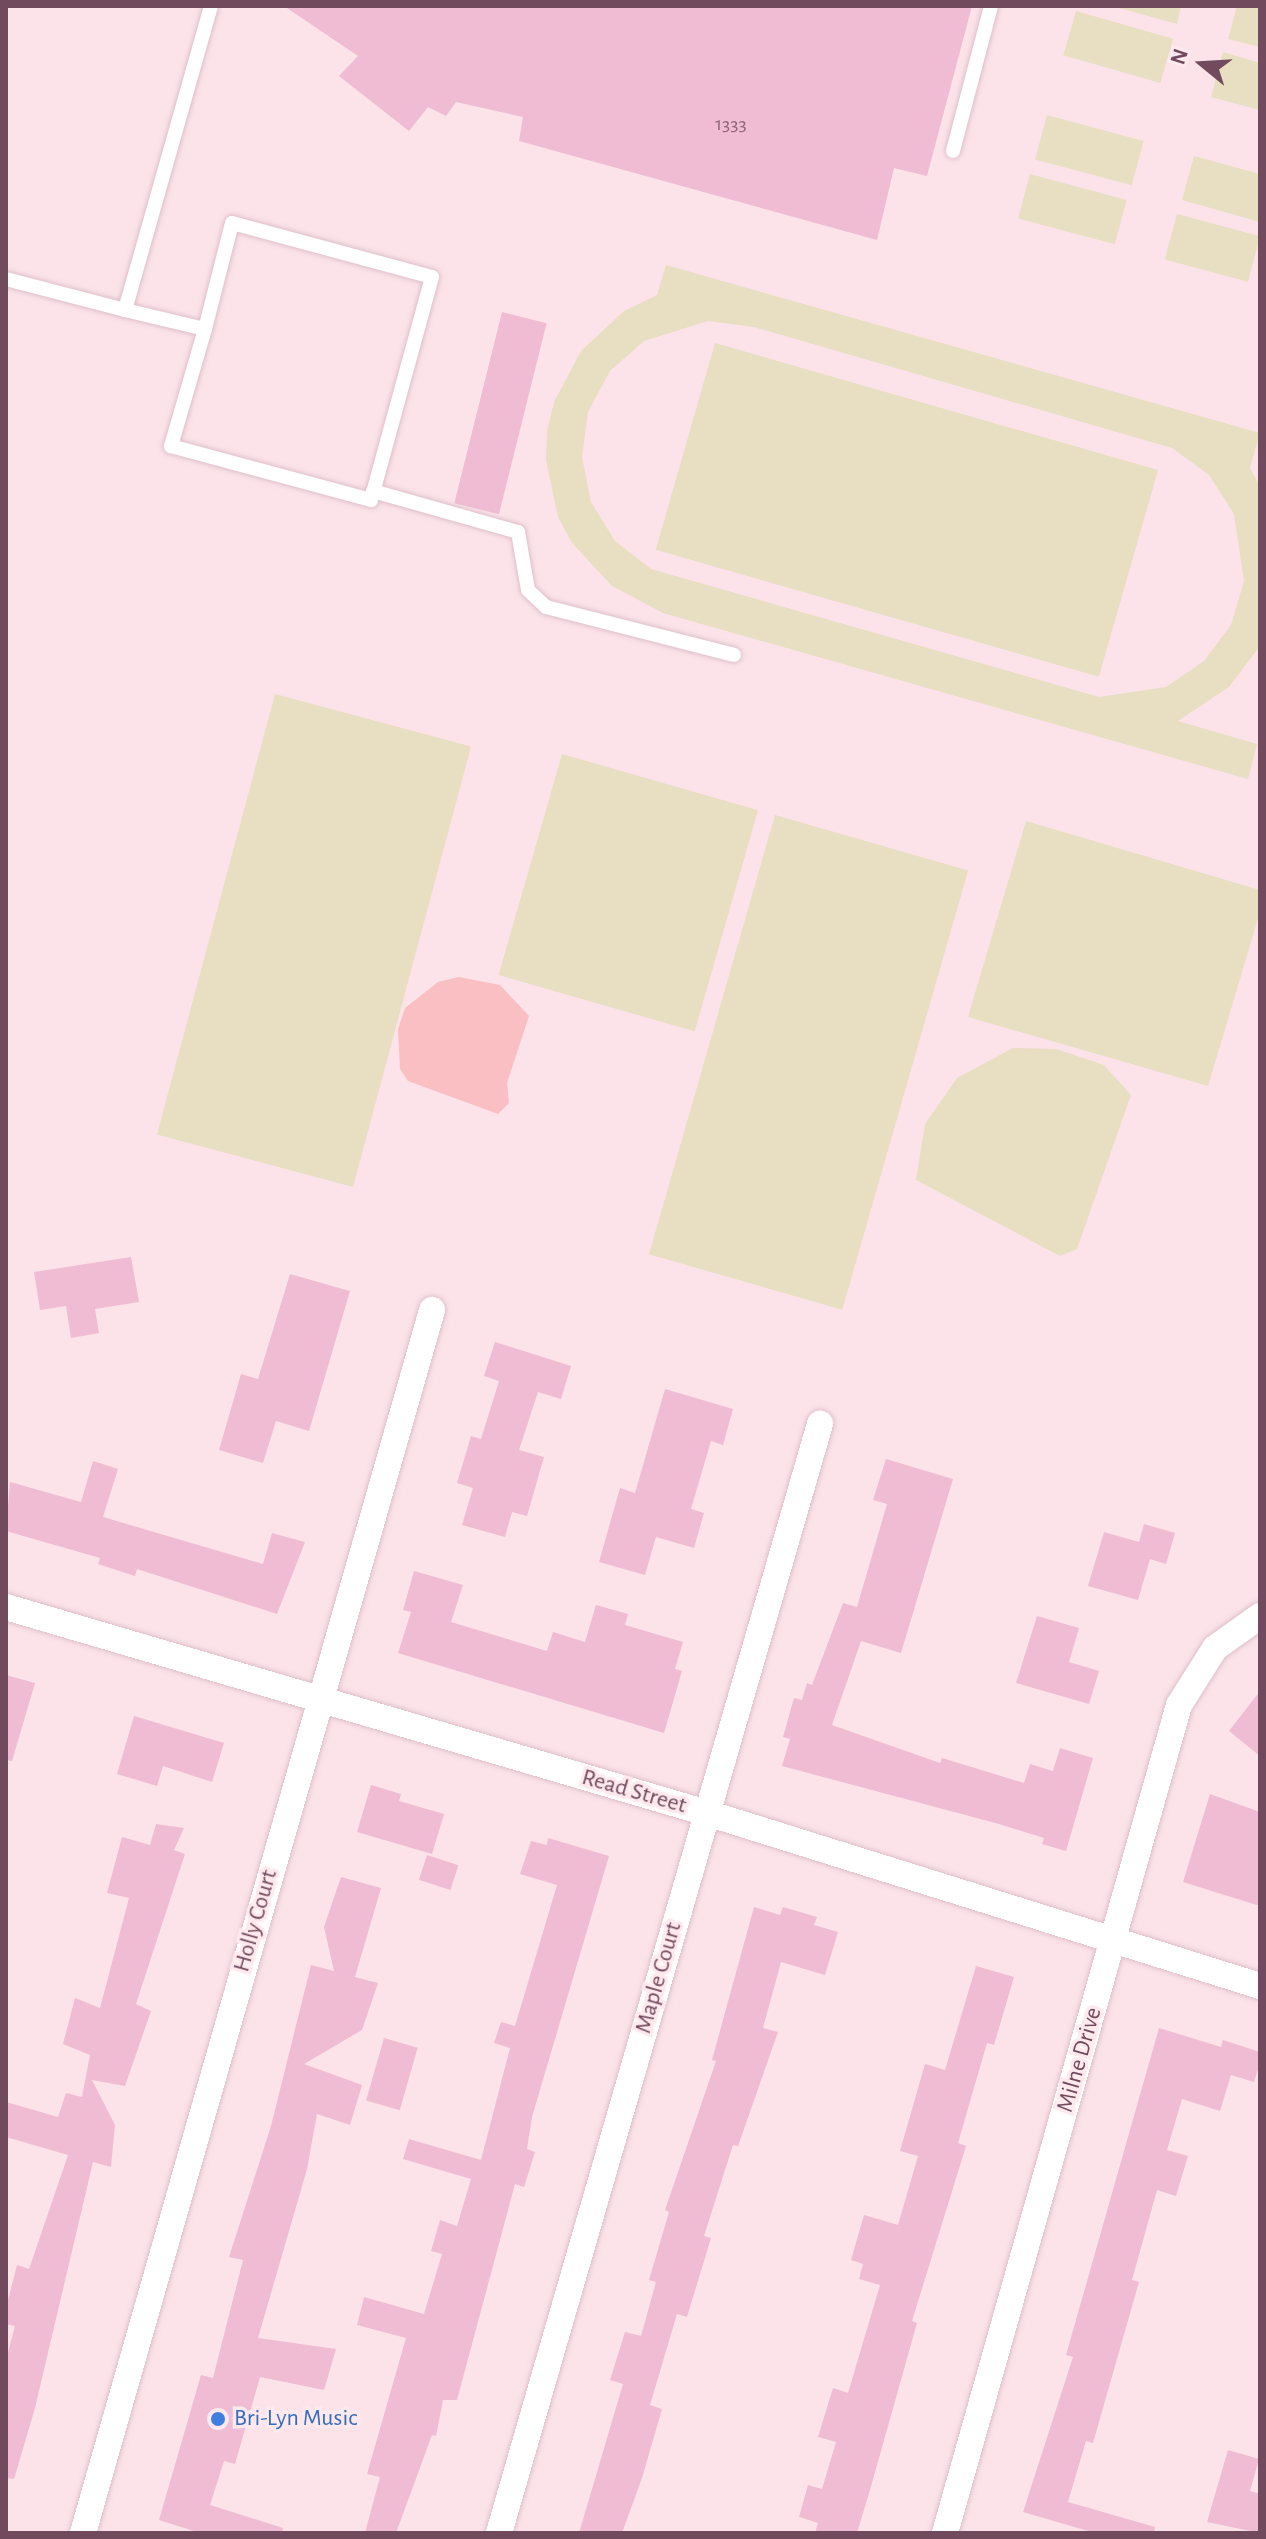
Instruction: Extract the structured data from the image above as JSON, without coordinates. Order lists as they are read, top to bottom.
{
  "streets": {
    "street": [
      "Read Street",
      "Holly Court",
      "Maple Court",
      "Milne Drive"
    ]
  },
  "crossings": [
    ["Read Street", "Holly Court"],
    ["Read Street", "Maple Court"],
    ["Read Street", "Milne Drive"]
  ],
  "places": ["Bri-Lyn Music"],
  "house_numbers": ["1333"],
  "north": "left"
}
